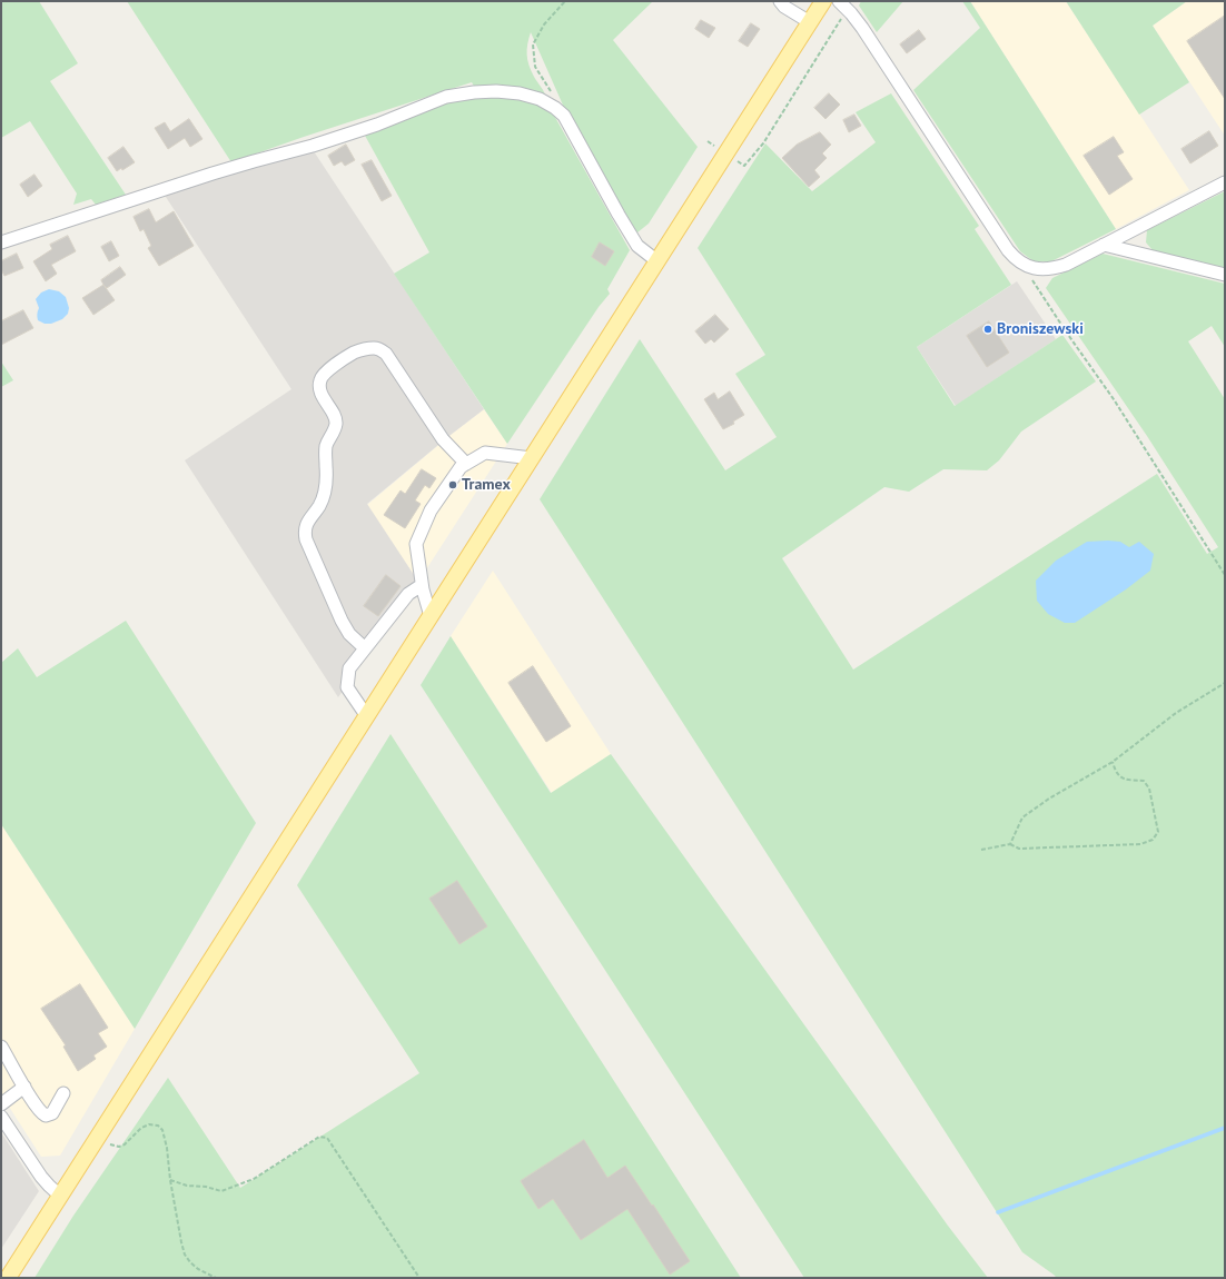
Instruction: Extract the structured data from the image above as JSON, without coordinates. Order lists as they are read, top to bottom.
{
  "places": ["Broniszewski", "Tramex"]
}
